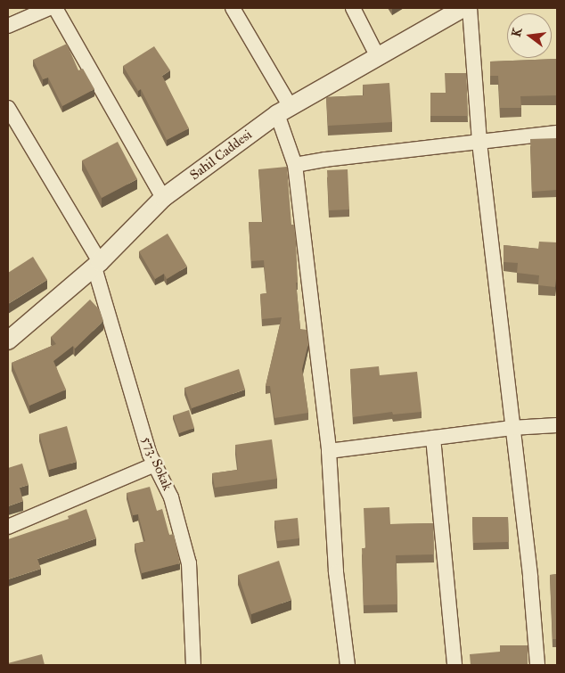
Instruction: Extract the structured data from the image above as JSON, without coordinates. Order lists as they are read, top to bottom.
{
  "streets": {
    "street": ["Sahil Caddesi", "573. Sokak"]
  },
  "crossings": [
    ["Sahil Caddesi", "573. Sokak"]
  ],
  "north": "left"
}
